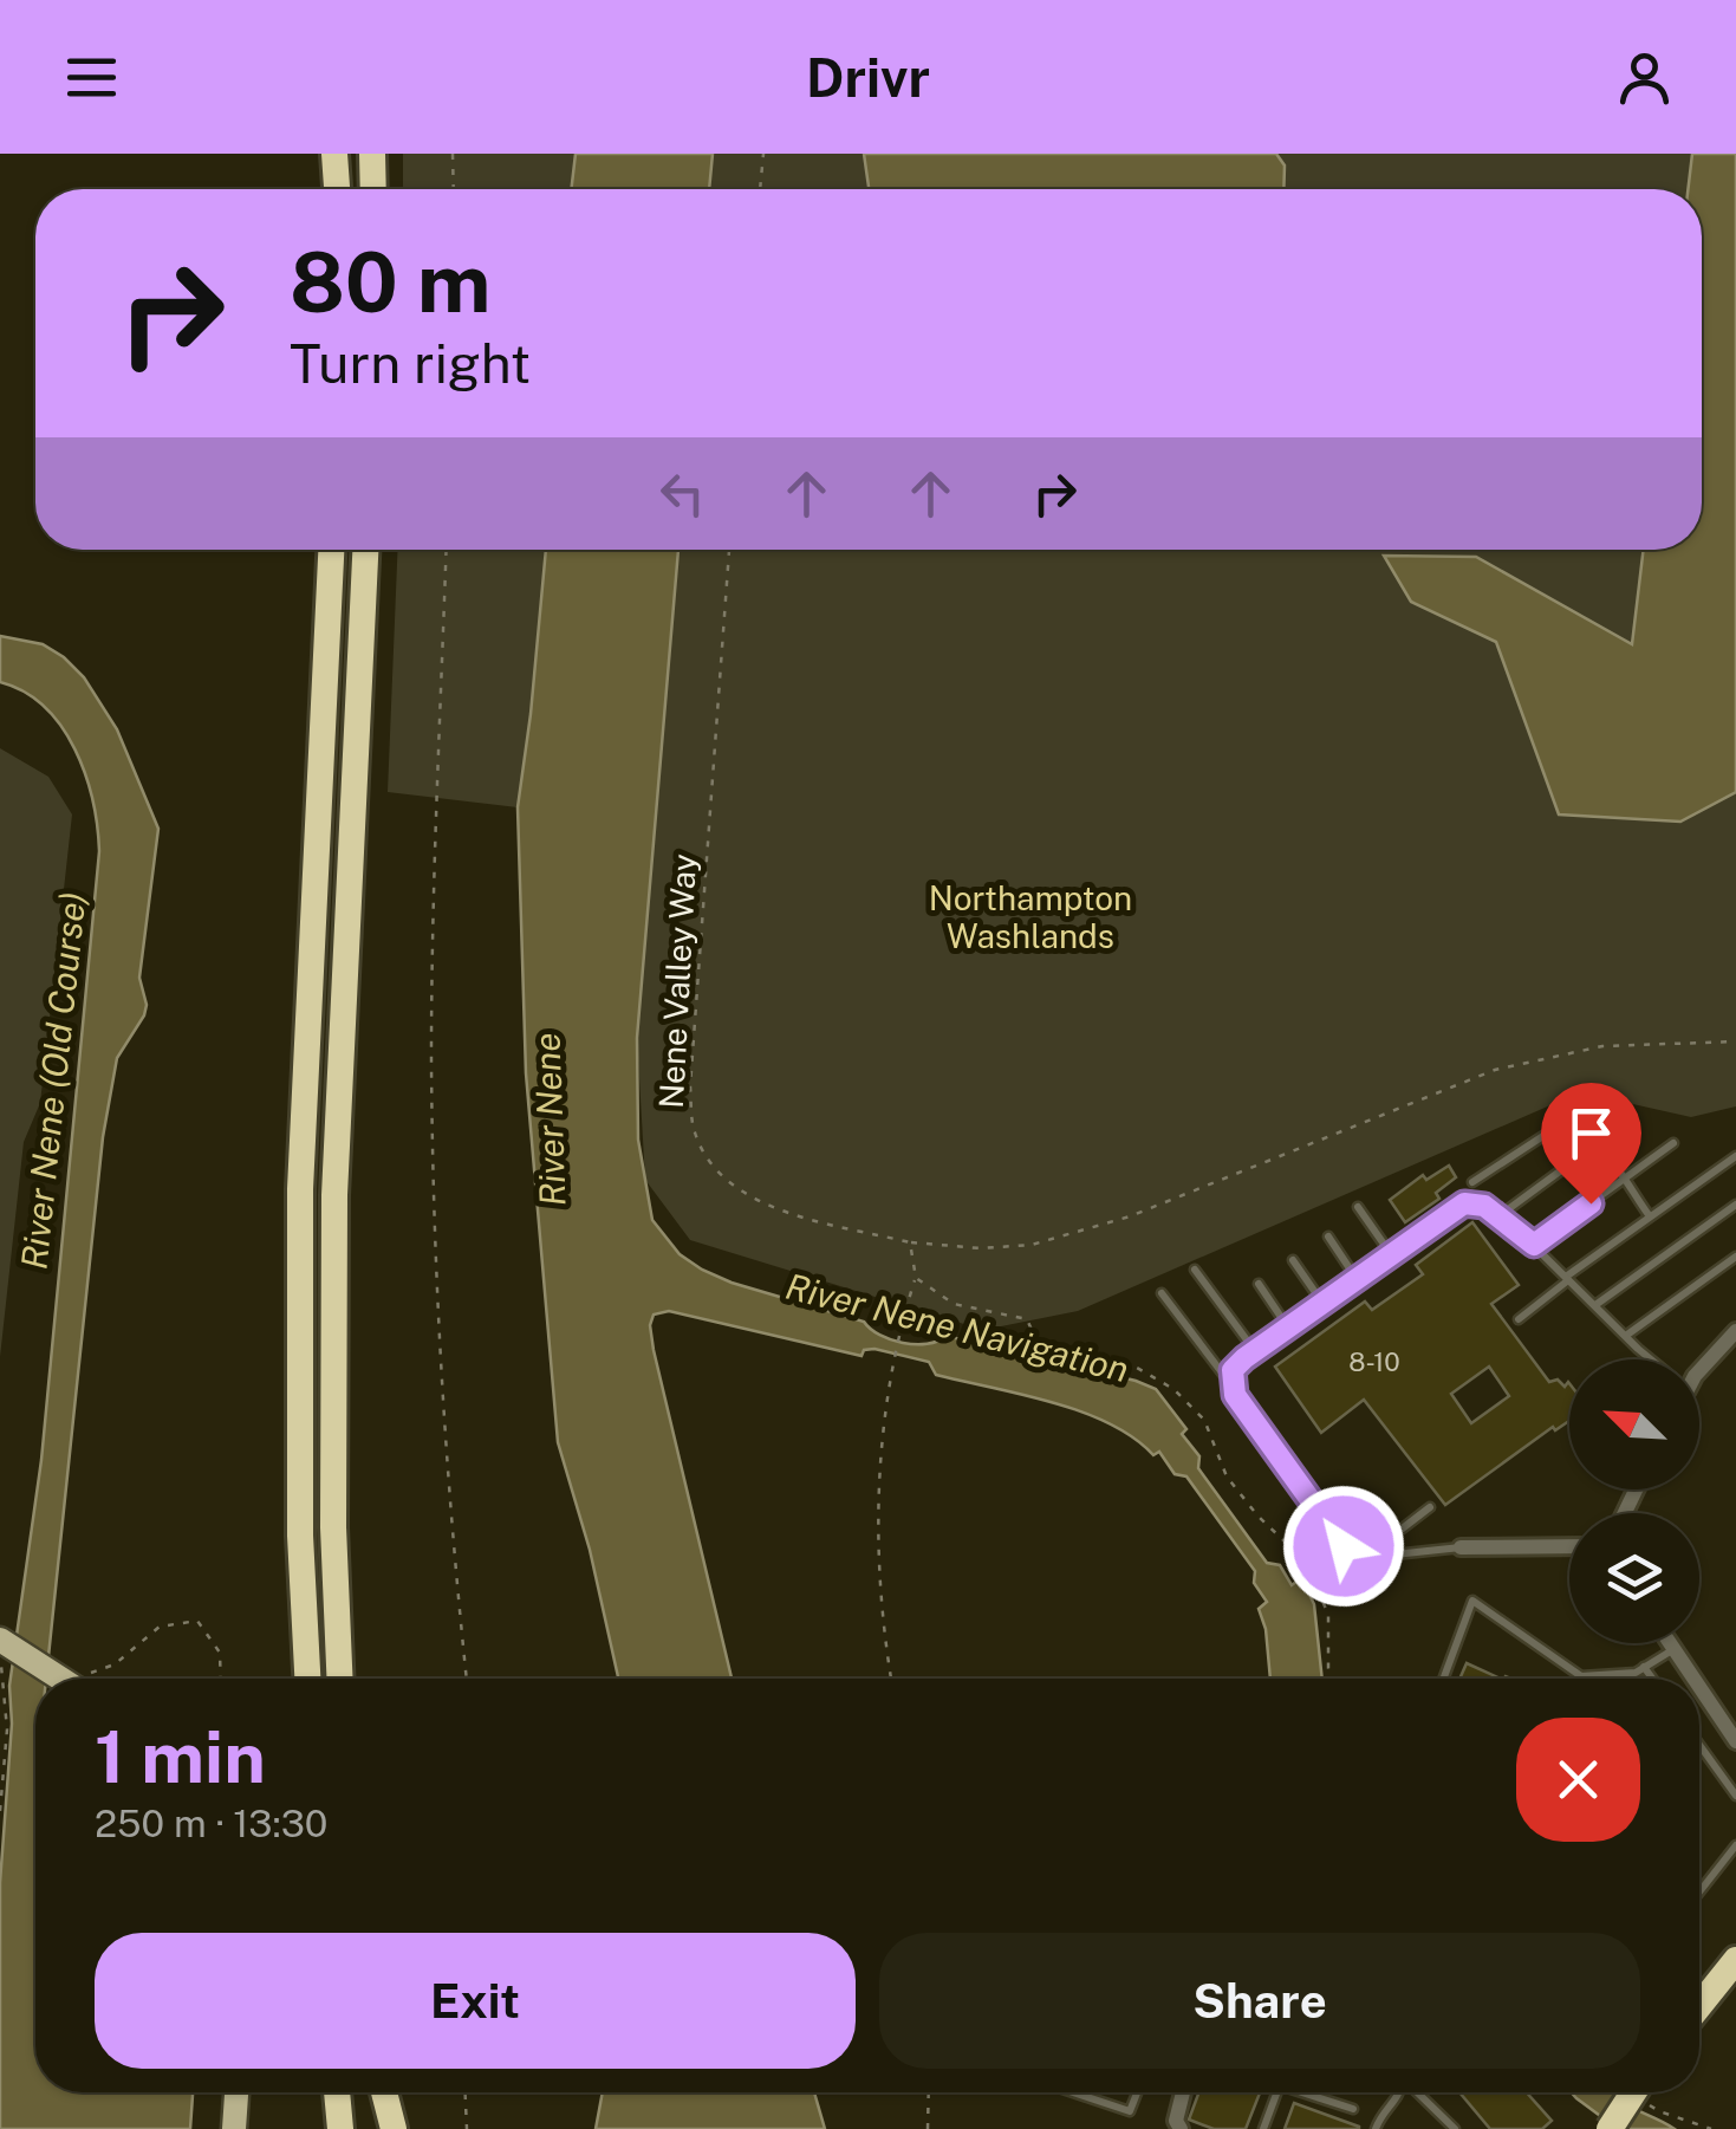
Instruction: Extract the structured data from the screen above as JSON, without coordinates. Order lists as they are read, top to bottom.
{
  "streets": {
    "path": ["Nene Valley Way"]
  },
  "water": ["River Nene (Old Course)", "River Nene", "River Nene Navigation"],
  "parks": ["Northampton Washlands"],
  "house_numbers": ["8-10"],
  "north": "top left",
  "page": {
    "header": "Drivr",
    "turn": ["80 m", "Turn right"],
    "heading": ["1 min", "250 m · 13:30"],
    "buttons": ["Exit", "Share"]
  }
}
